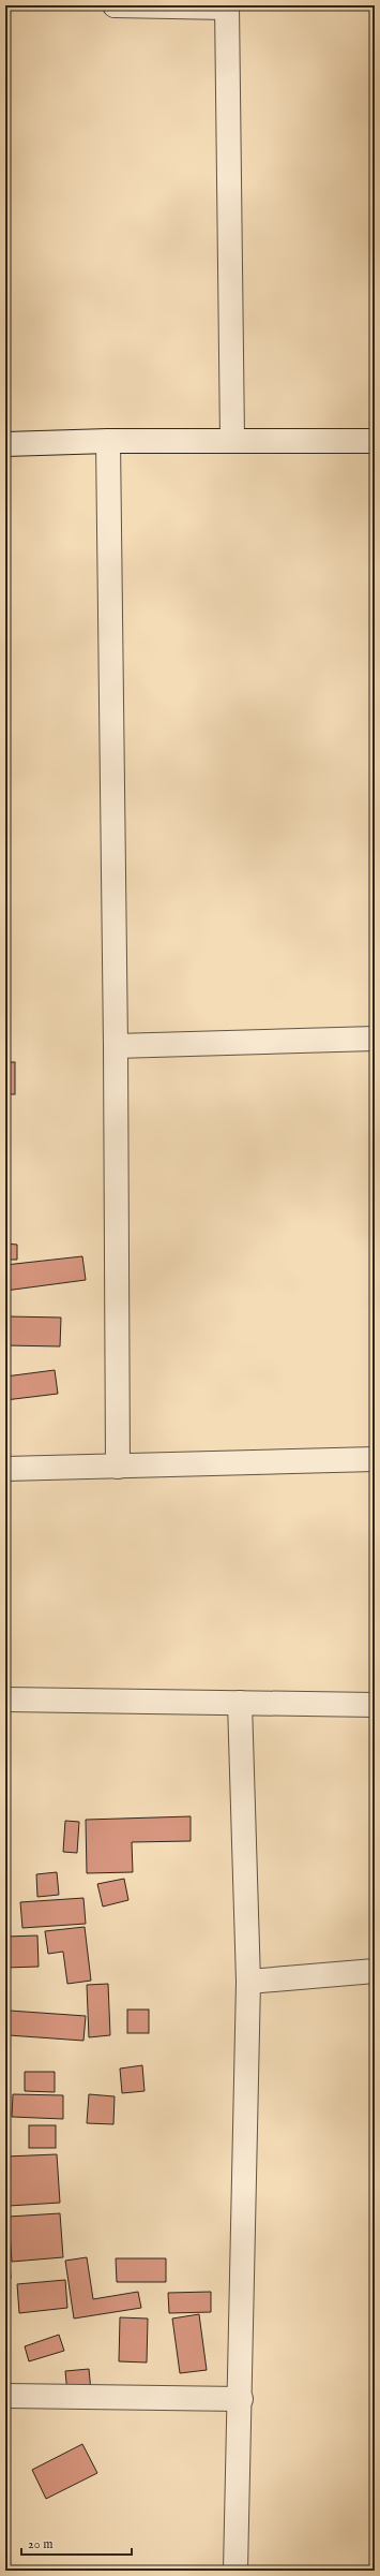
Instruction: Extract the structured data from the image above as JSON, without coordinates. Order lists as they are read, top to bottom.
{
  "scale_bar": "20 m"
}
